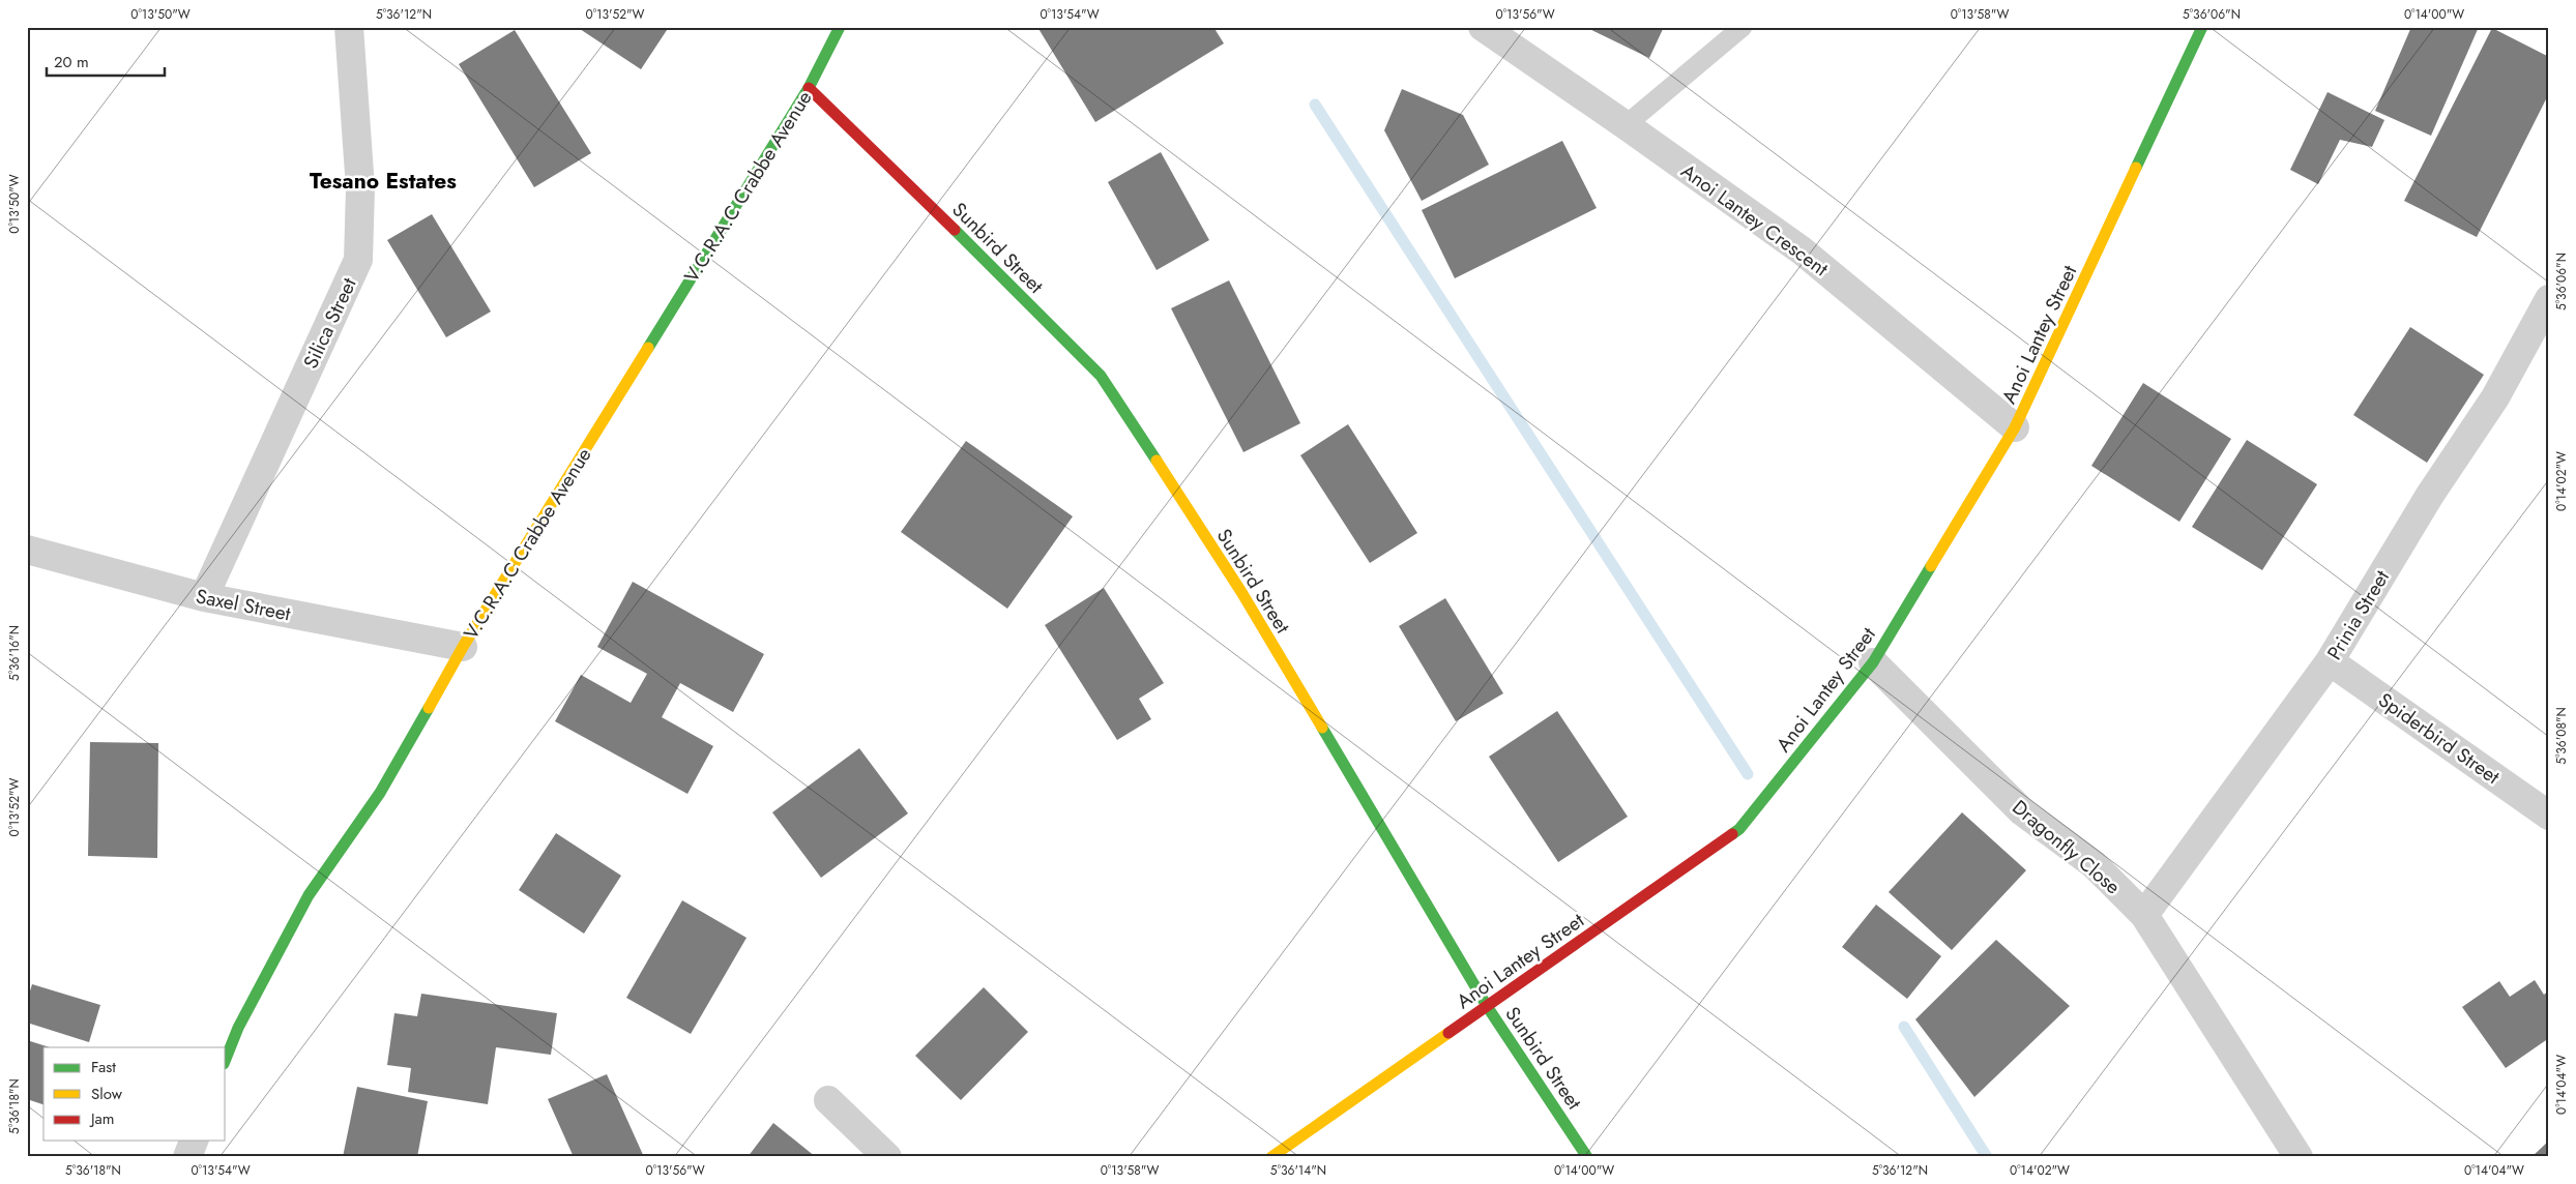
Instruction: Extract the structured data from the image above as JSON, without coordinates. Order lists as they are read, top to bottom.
{
  "streets": {
    "street": [
      "V.C.R.A.C Crabbe Avenue",
      "Anoi Lantey Crescent",
      "Sunbird Street",
      "Silica Street",
      "Anoi Lantey Street",
      "Saxel Street",
      "Prinia Street",
      "Spiderbird Street",
      "Dragonfly Close"
    ]
  },
  "crossings": [
    ["V.C.R.A.C Crabbe Avenue", "Sunbird Street"],
    ["V.C.R.A.C Crabbe Avenue", "Saxel Street"],
    ["Anoi Lantey Crescent", "Anoi Lantey Street"],
    ["Sunbird Street", "Anoi Lantey Street"],
    ["Silica Street", "Saxel Street"],
    ["Anoi Lantey Street", "Dragonfly Close"],
    ["Prinia Street", "Spiderbird Street"],
    ["Prinia Street", "Dragonfly Close"]
  ],
  "districts": ["Tesano Estates"],
  "legend": ["Fast", "Slow", "Jam"],
  "scale_bar": "20 m",
  "coordinates": [
    "0°13'50\"W",
    "5°36'12\"N",
    "0°13'52\"W",
    "0°13'54\"W",
    "0°13'56\"W",
    "0°13'58\"W",
    "5°36'06\"N",
    "0°14'00\"W",
    "0°14'02\"W",
    "5°36'16\"N",
    "5°36'08\"N",
    "0°14'04\"W",
    "5°36'18\"N",
    "5°36'14\"N"
  ]
}
